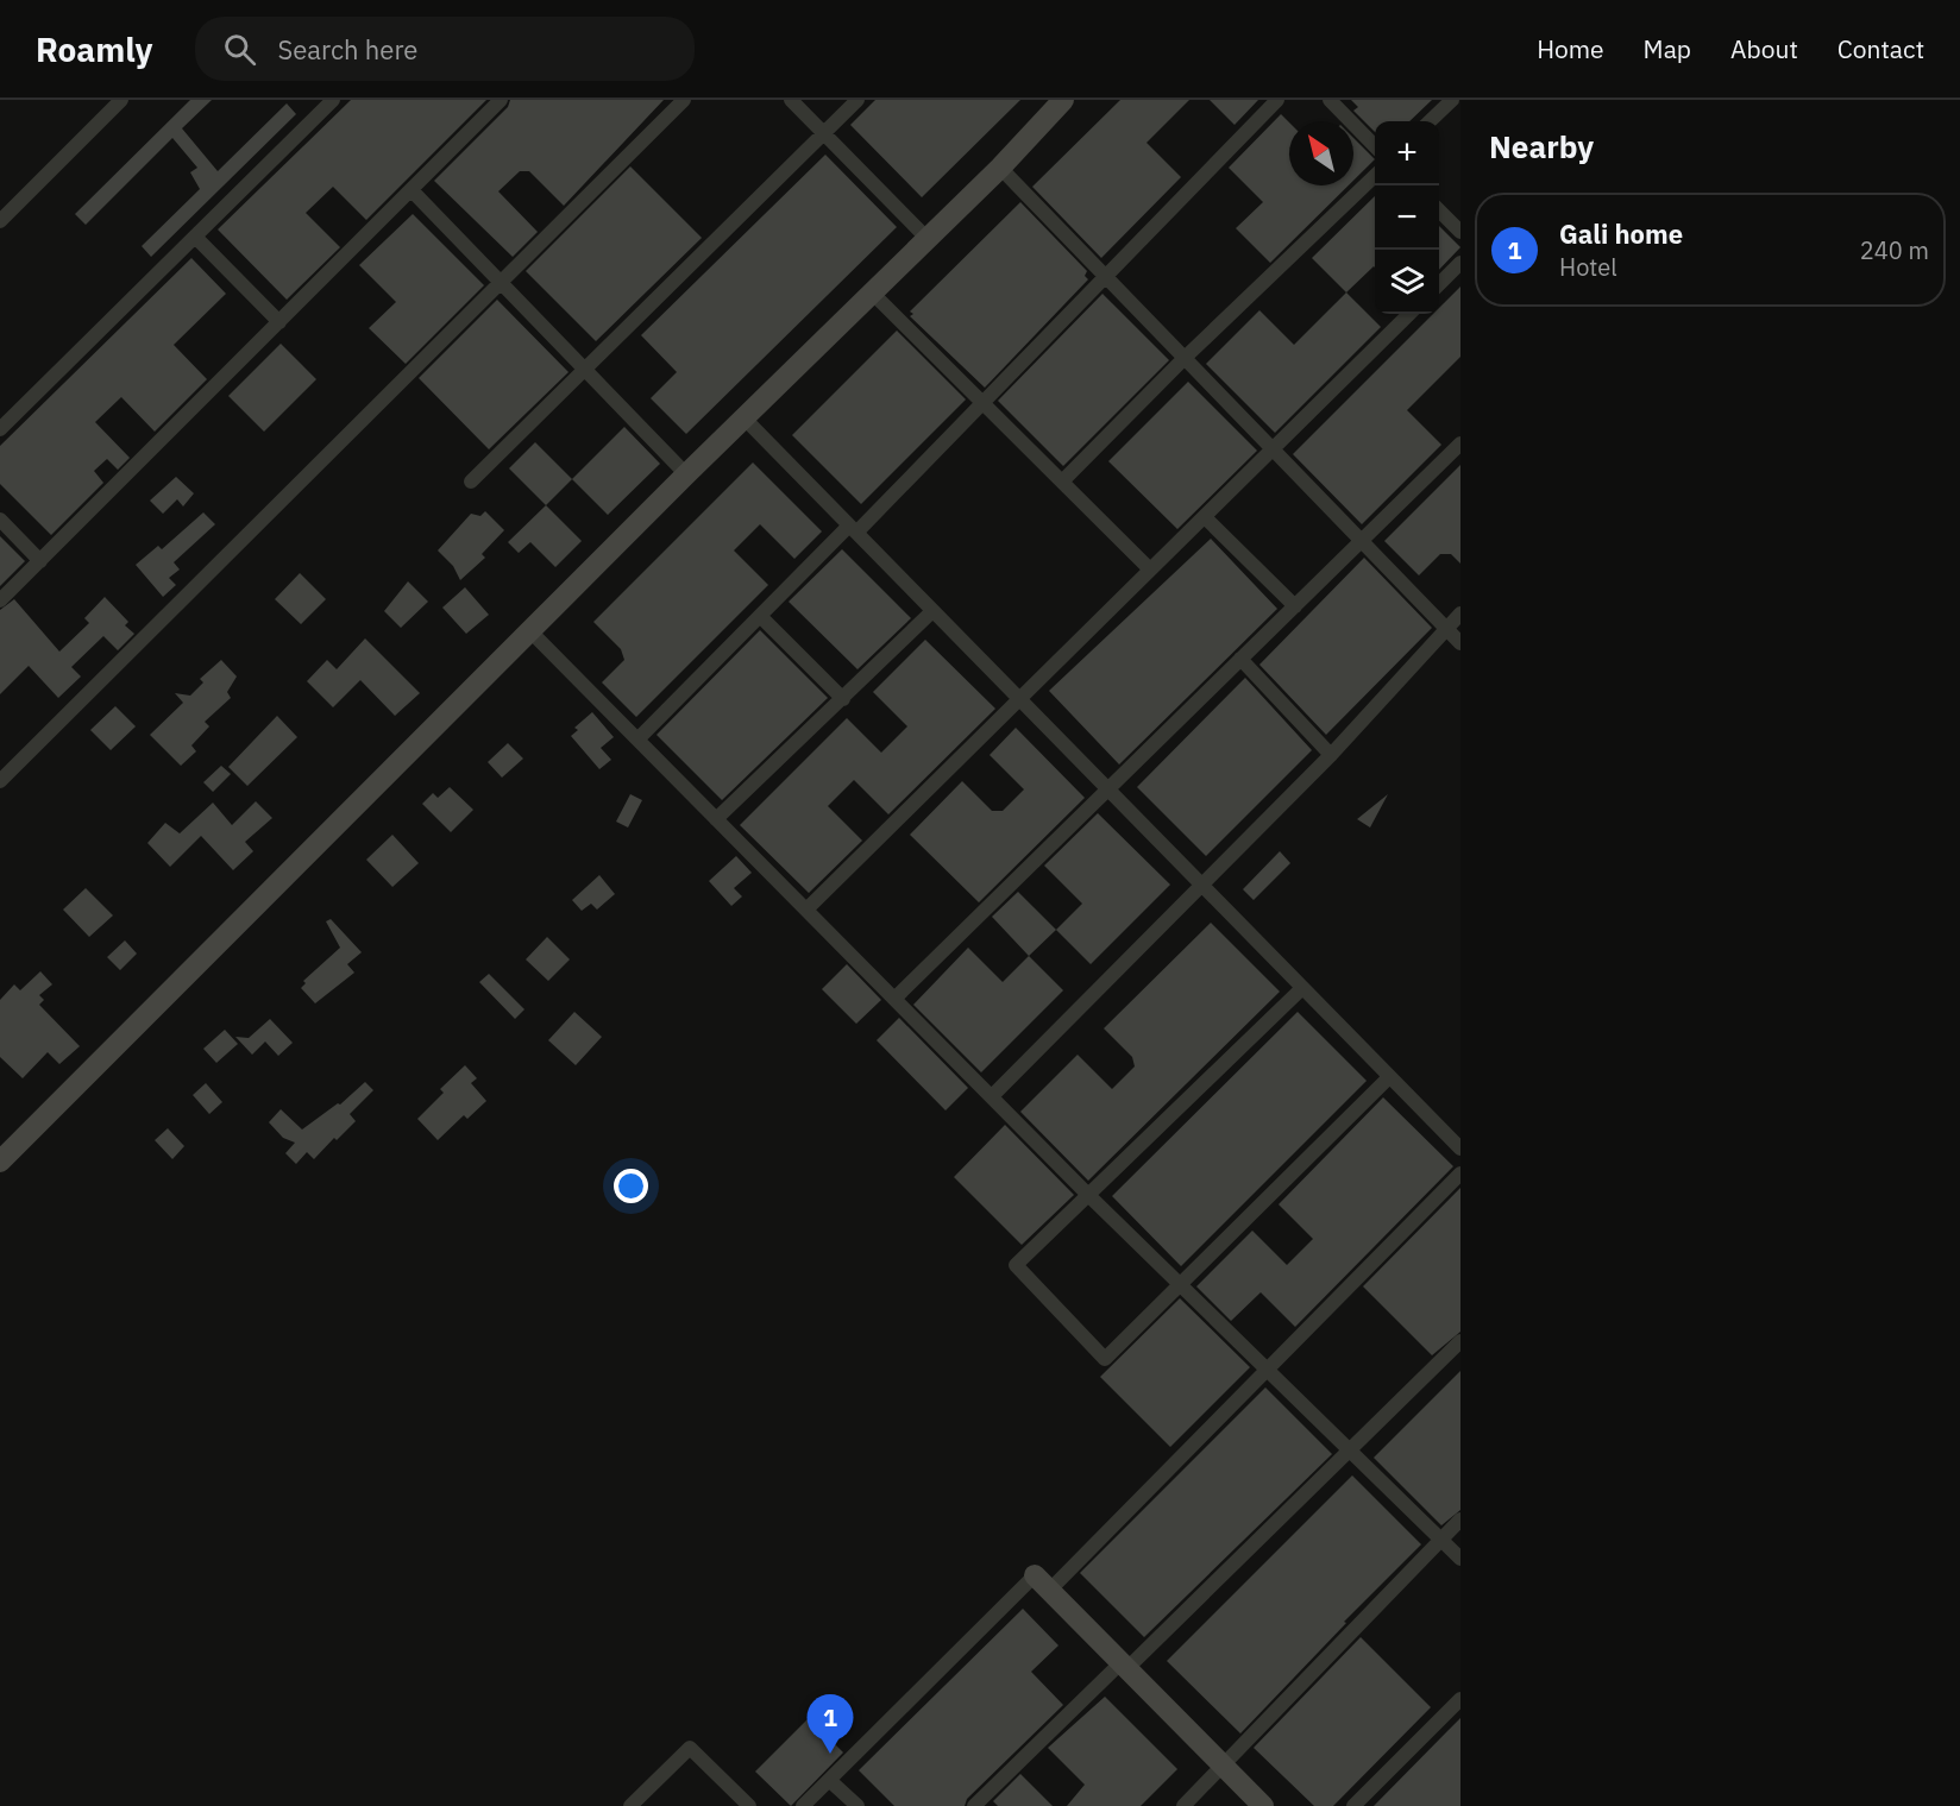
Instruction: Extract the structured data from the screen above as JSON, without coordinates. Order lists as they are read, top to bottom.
{
  "north": "top left",
  "page": {
    "header": "Roamly",
    "search": "Search here",
    "nav": [
      "Home",
      "Map",
      "About",
      "Contact"
    ],
    "heading": "Nearby",
    "map_buttons": ["+", "−"],
    "list": [
      {
        "mark": "1",
        "name": "Gali home",
        "note": "Hotel",
        "value": "240 m"
      }
    ],
    "pins": "1"
  }
}
